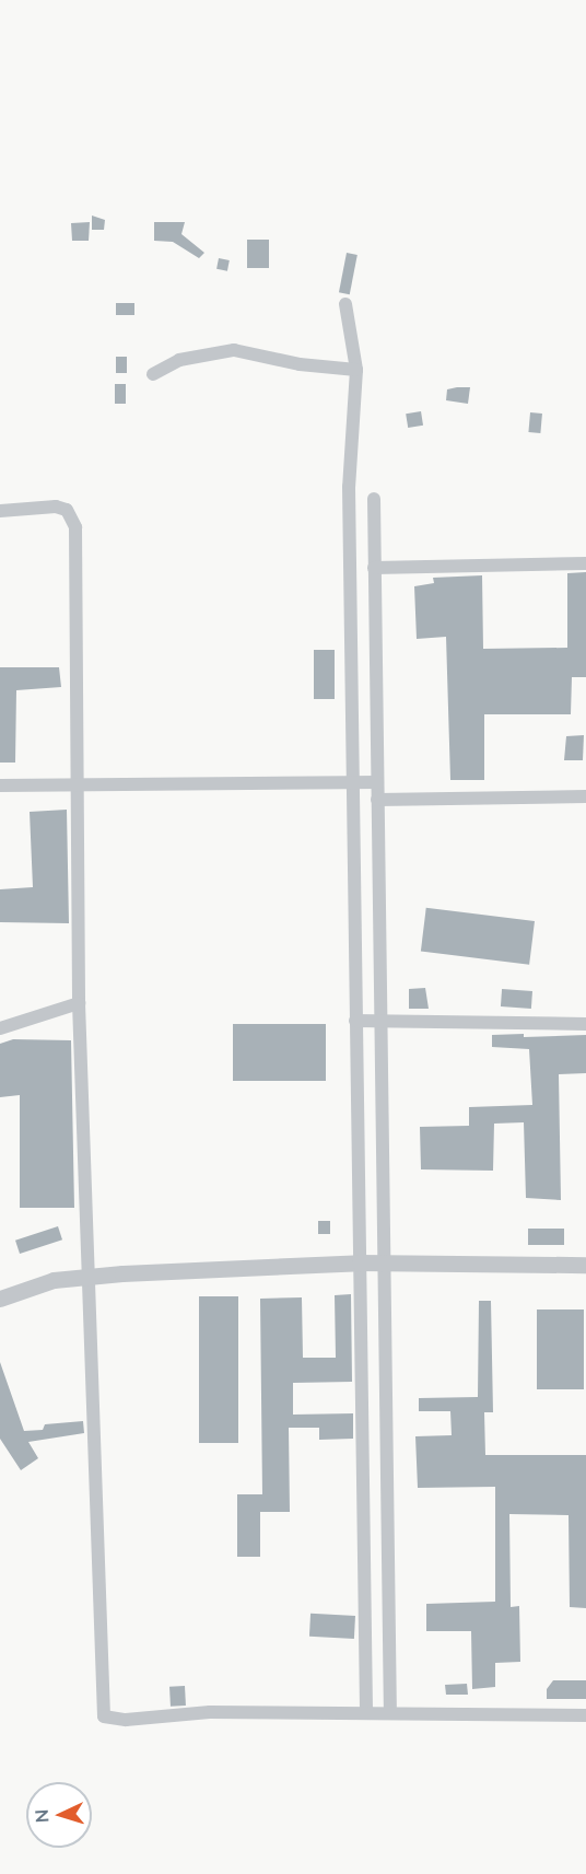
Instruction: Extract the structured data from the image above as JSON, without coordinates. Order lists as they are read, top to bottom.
{
  "north": "left"
}
